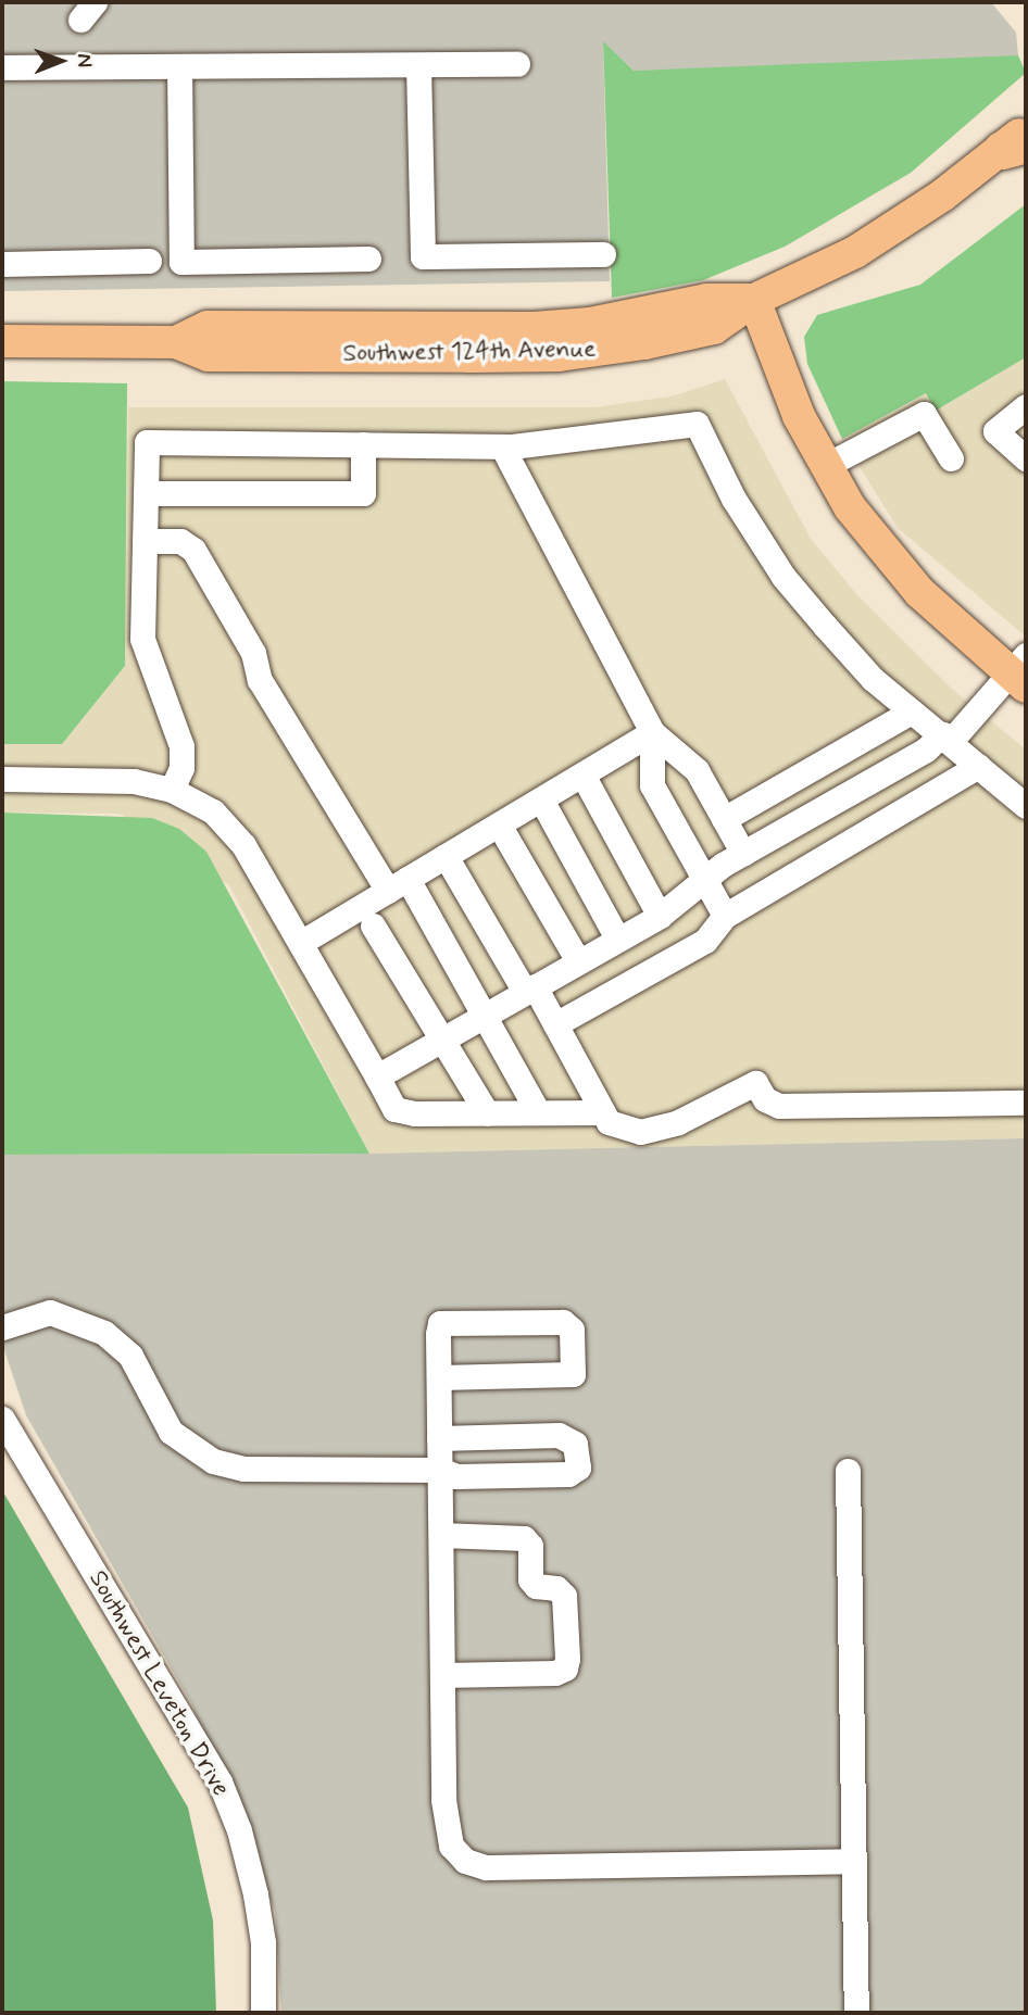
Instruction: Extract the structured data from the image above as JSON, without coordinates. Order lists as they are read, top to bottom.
{
  "streets": {
    "main road": ["Southwest 124th Avenue"],
    "street": ["Southwest Leveton Drive"]
  },
  "north": "right"
}
